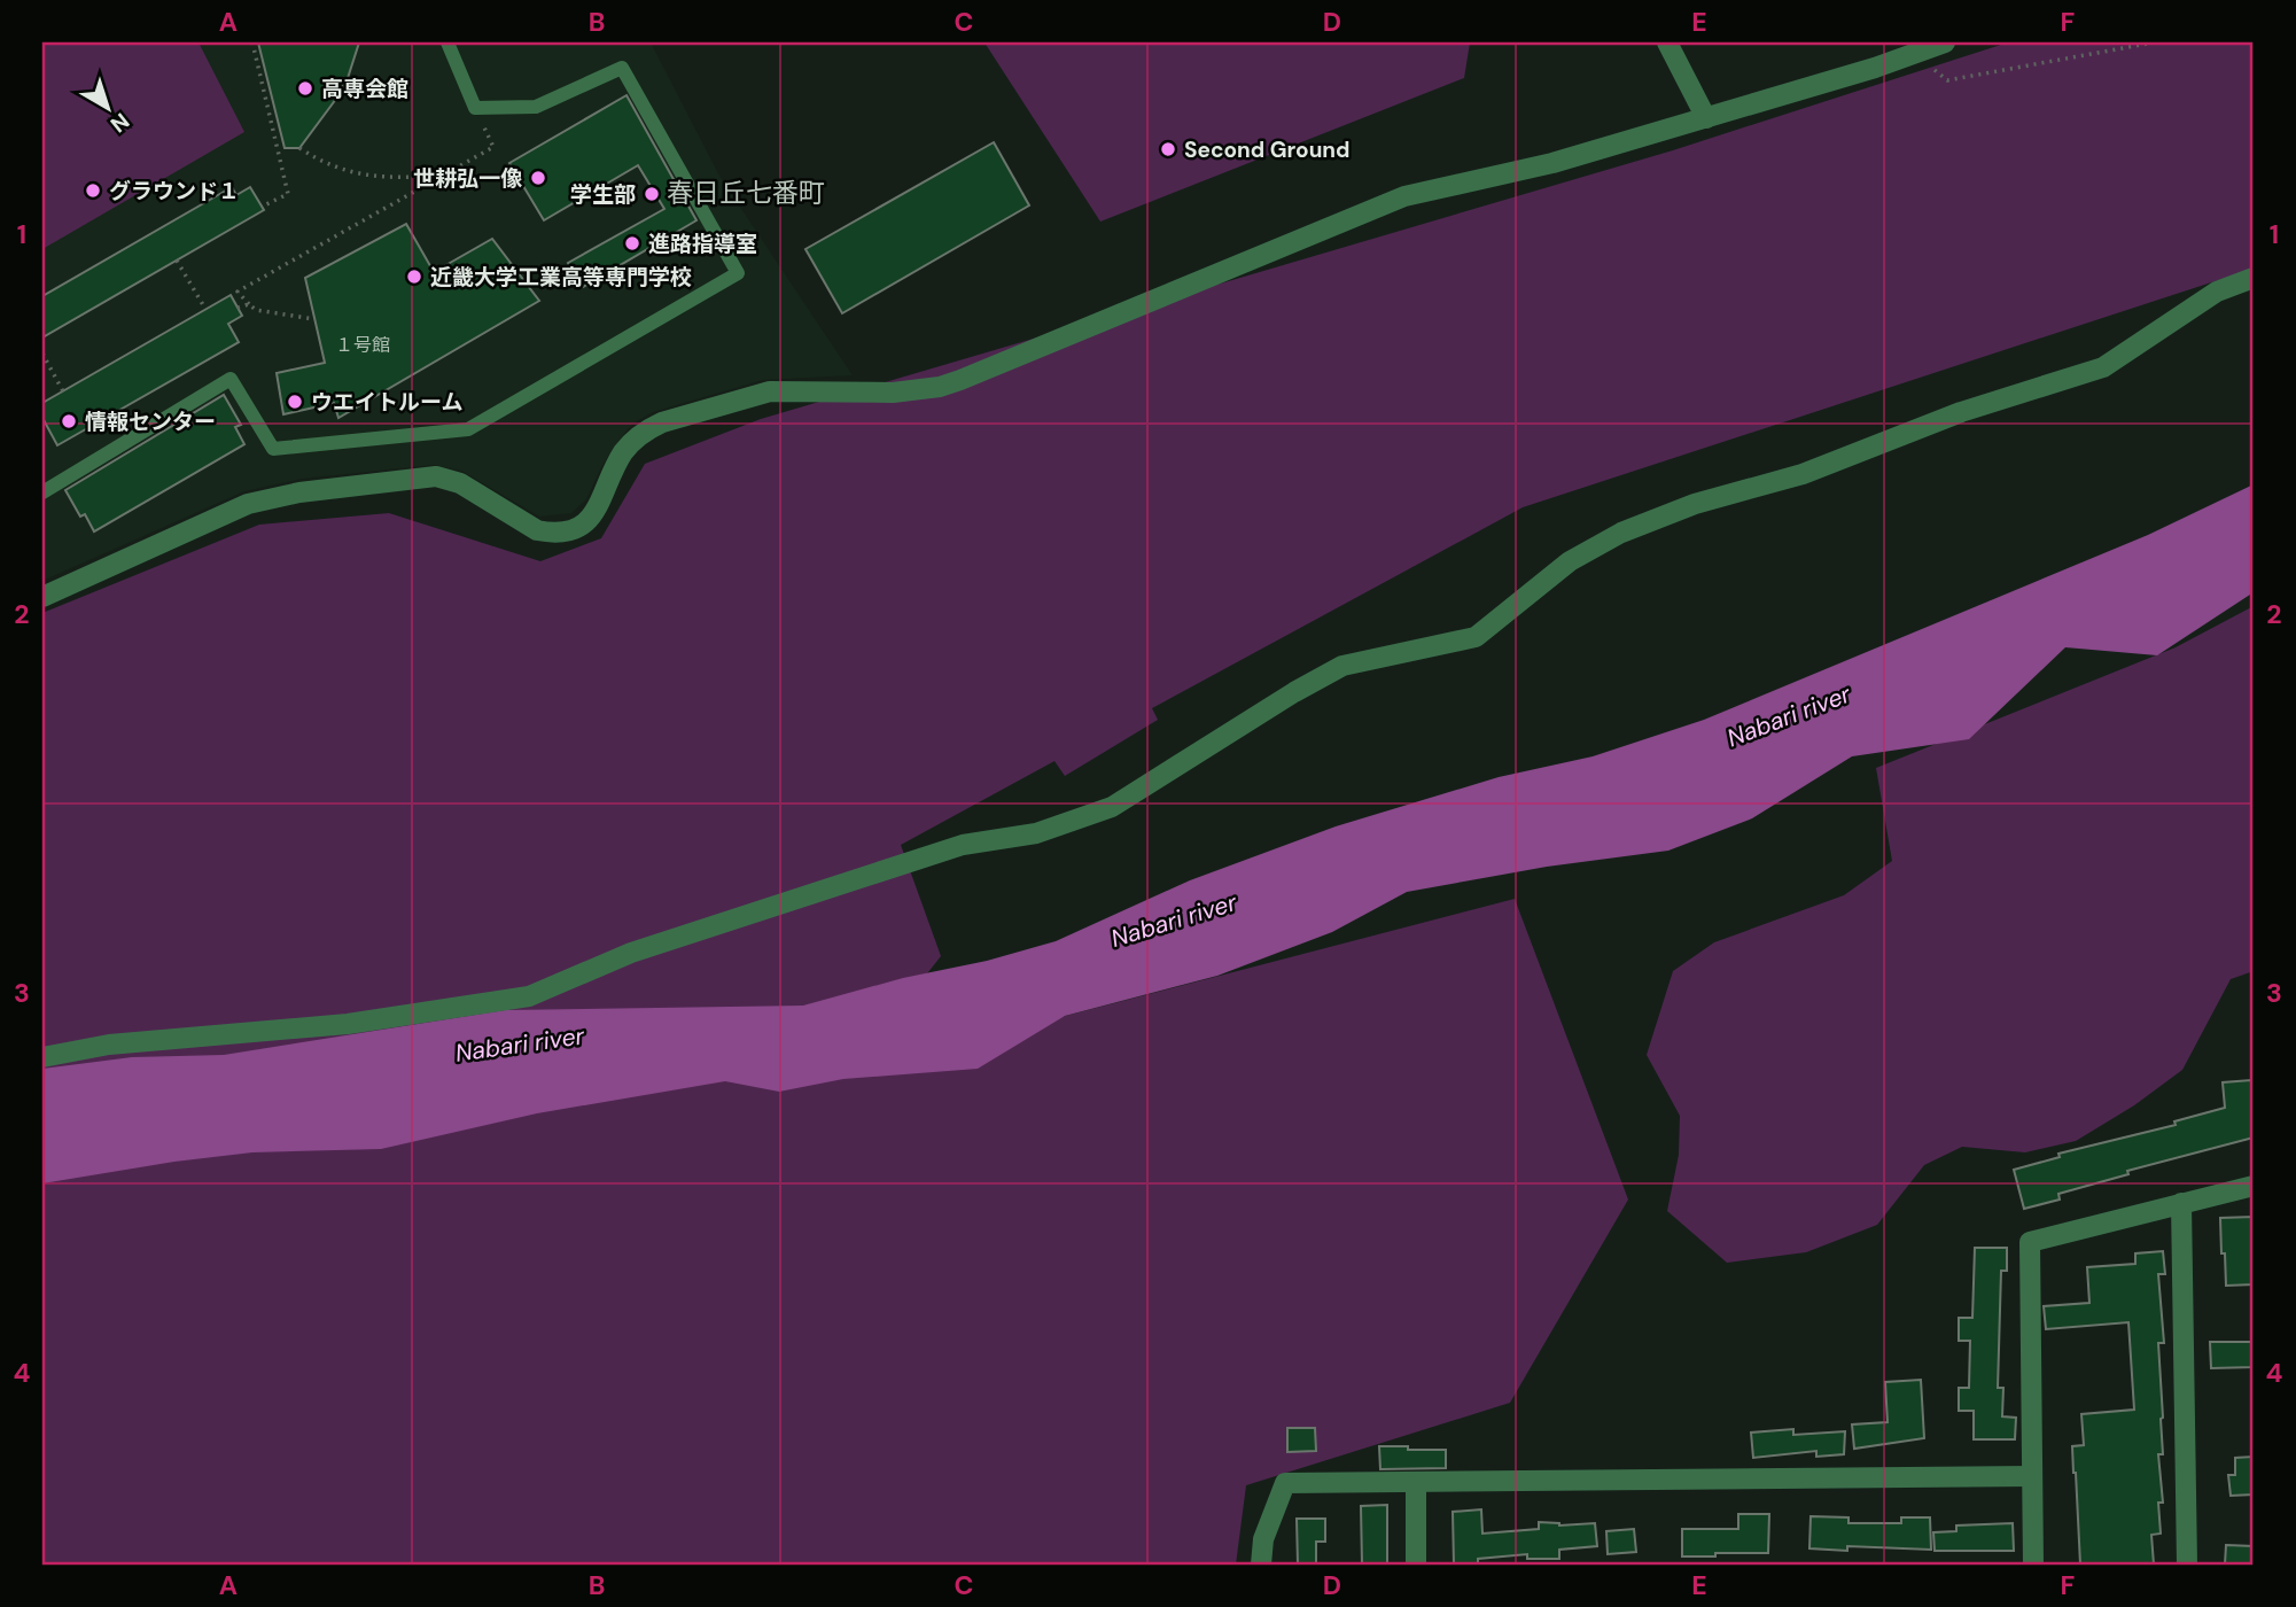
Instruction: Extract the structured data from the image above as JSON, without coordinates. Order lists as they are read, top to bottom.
{
  "districts": ["春日丘七番町"],
  "water": ["Nabari river"],
  "places": [
    "高専会館",
    "Second Ground",
    "世耕弘一像",
    "グラウンド１",
    "学生部",
    "進路指導室",
    "近畿大学工業高等専門学校",
    "ウエイトルーム",
    "情報センター"
  ],
  "house_numbers": ["１号館"],
  "north": "bottom right",
  "grid": {
    "columns": [
      "A",
      "B",
      "C",
      "D",
      "E",
      "F"
    ],
    "rows": [
      "1",
      "2",
      "3",
      "4"
    ]
  }
}
